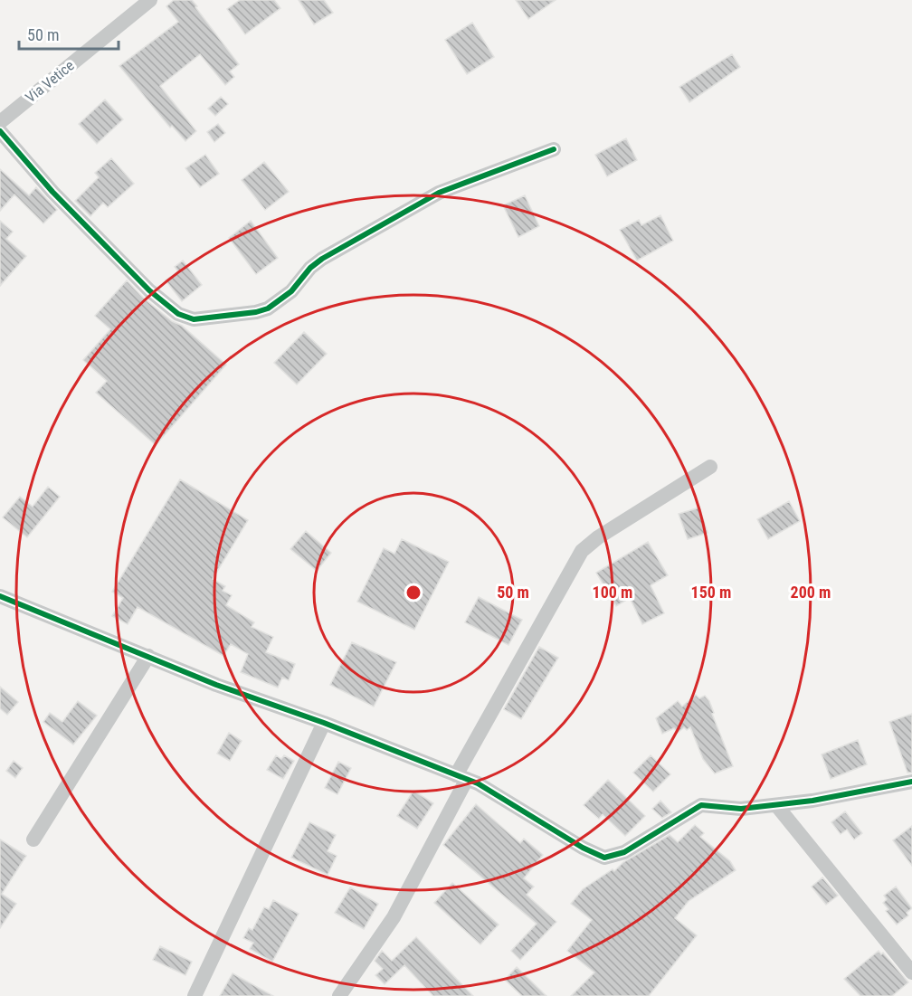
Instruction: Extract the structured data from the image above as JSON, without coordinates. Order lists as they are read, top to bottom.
{
  "streets": {
    "street": ["Via Vetice"]
  },
  "scale_bar": "50 m",
  "rings": [
    "50 m",
    "100 m",
    "150 m",
    "200 m"
  ]
}
